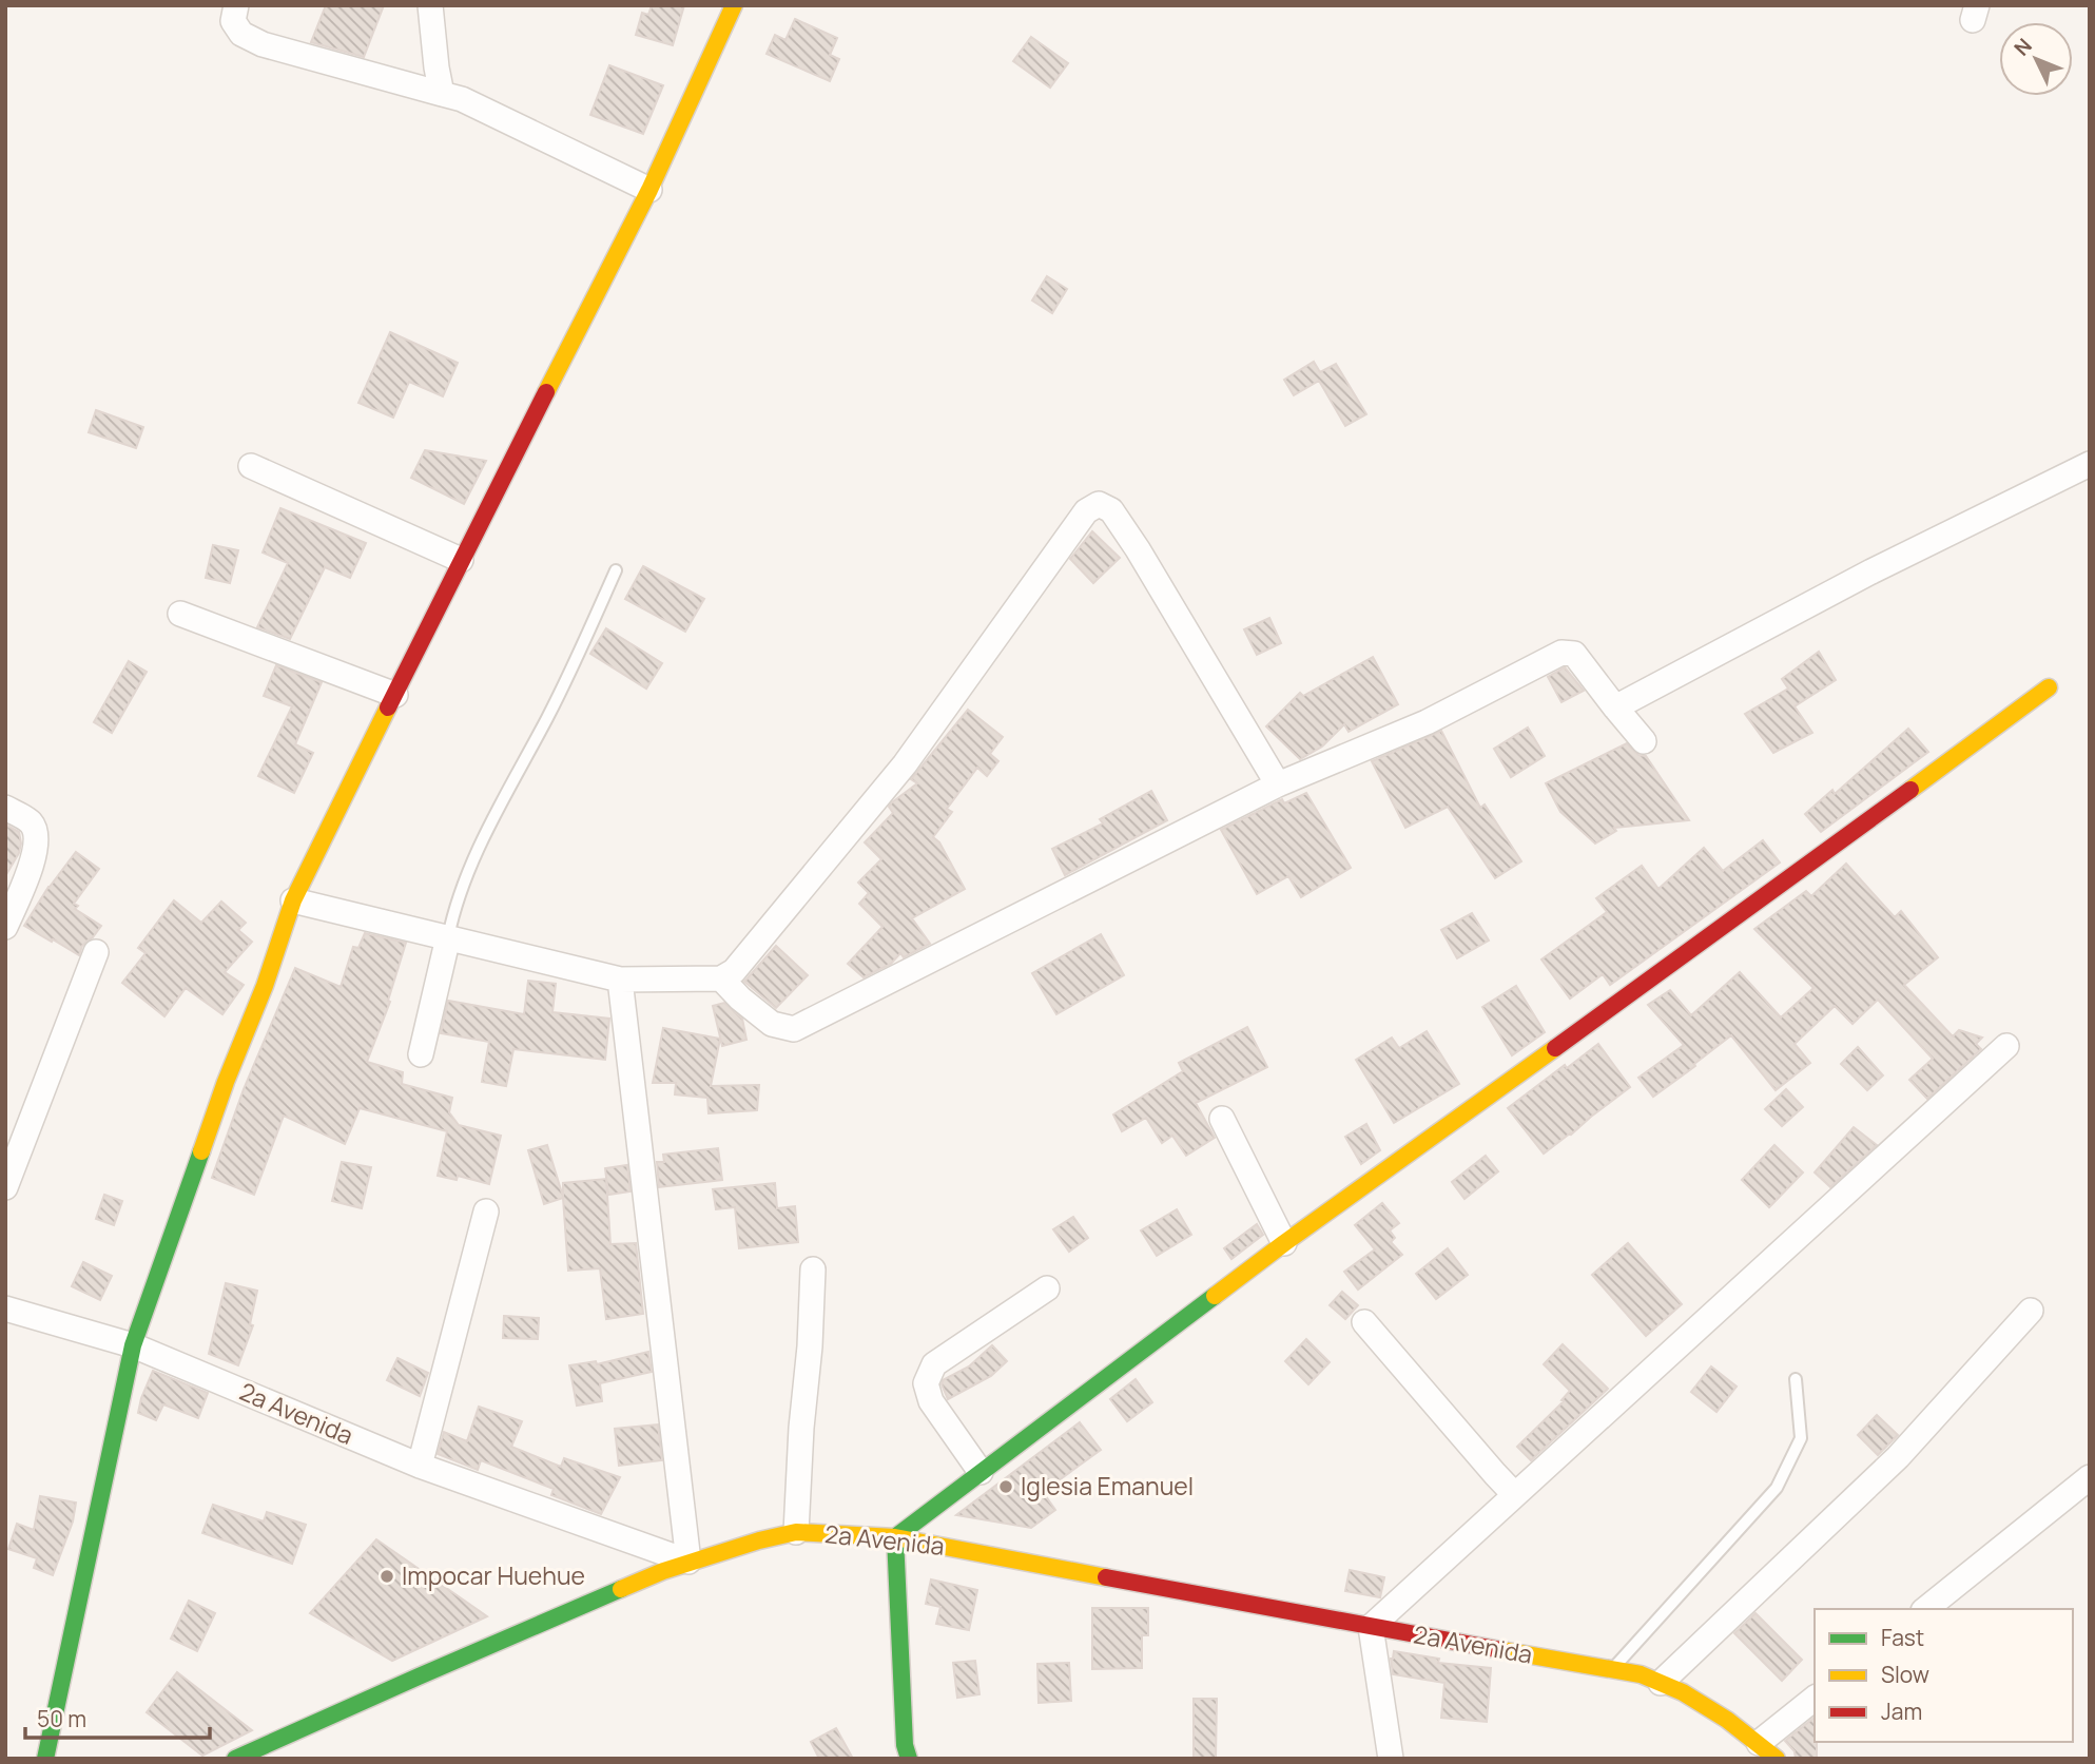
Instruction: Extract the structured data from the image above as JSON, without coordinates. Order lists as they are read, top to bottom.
{
  "streets": {
    "street": ["2a Avenida"]
  },
  "places": ["Iglesia Emanuel", "Impocar Huehue"],
  "legend": ["Fast", "Slow", "Jam"],
  "scale_bar": "50 m",
  "north": "top left"
}
